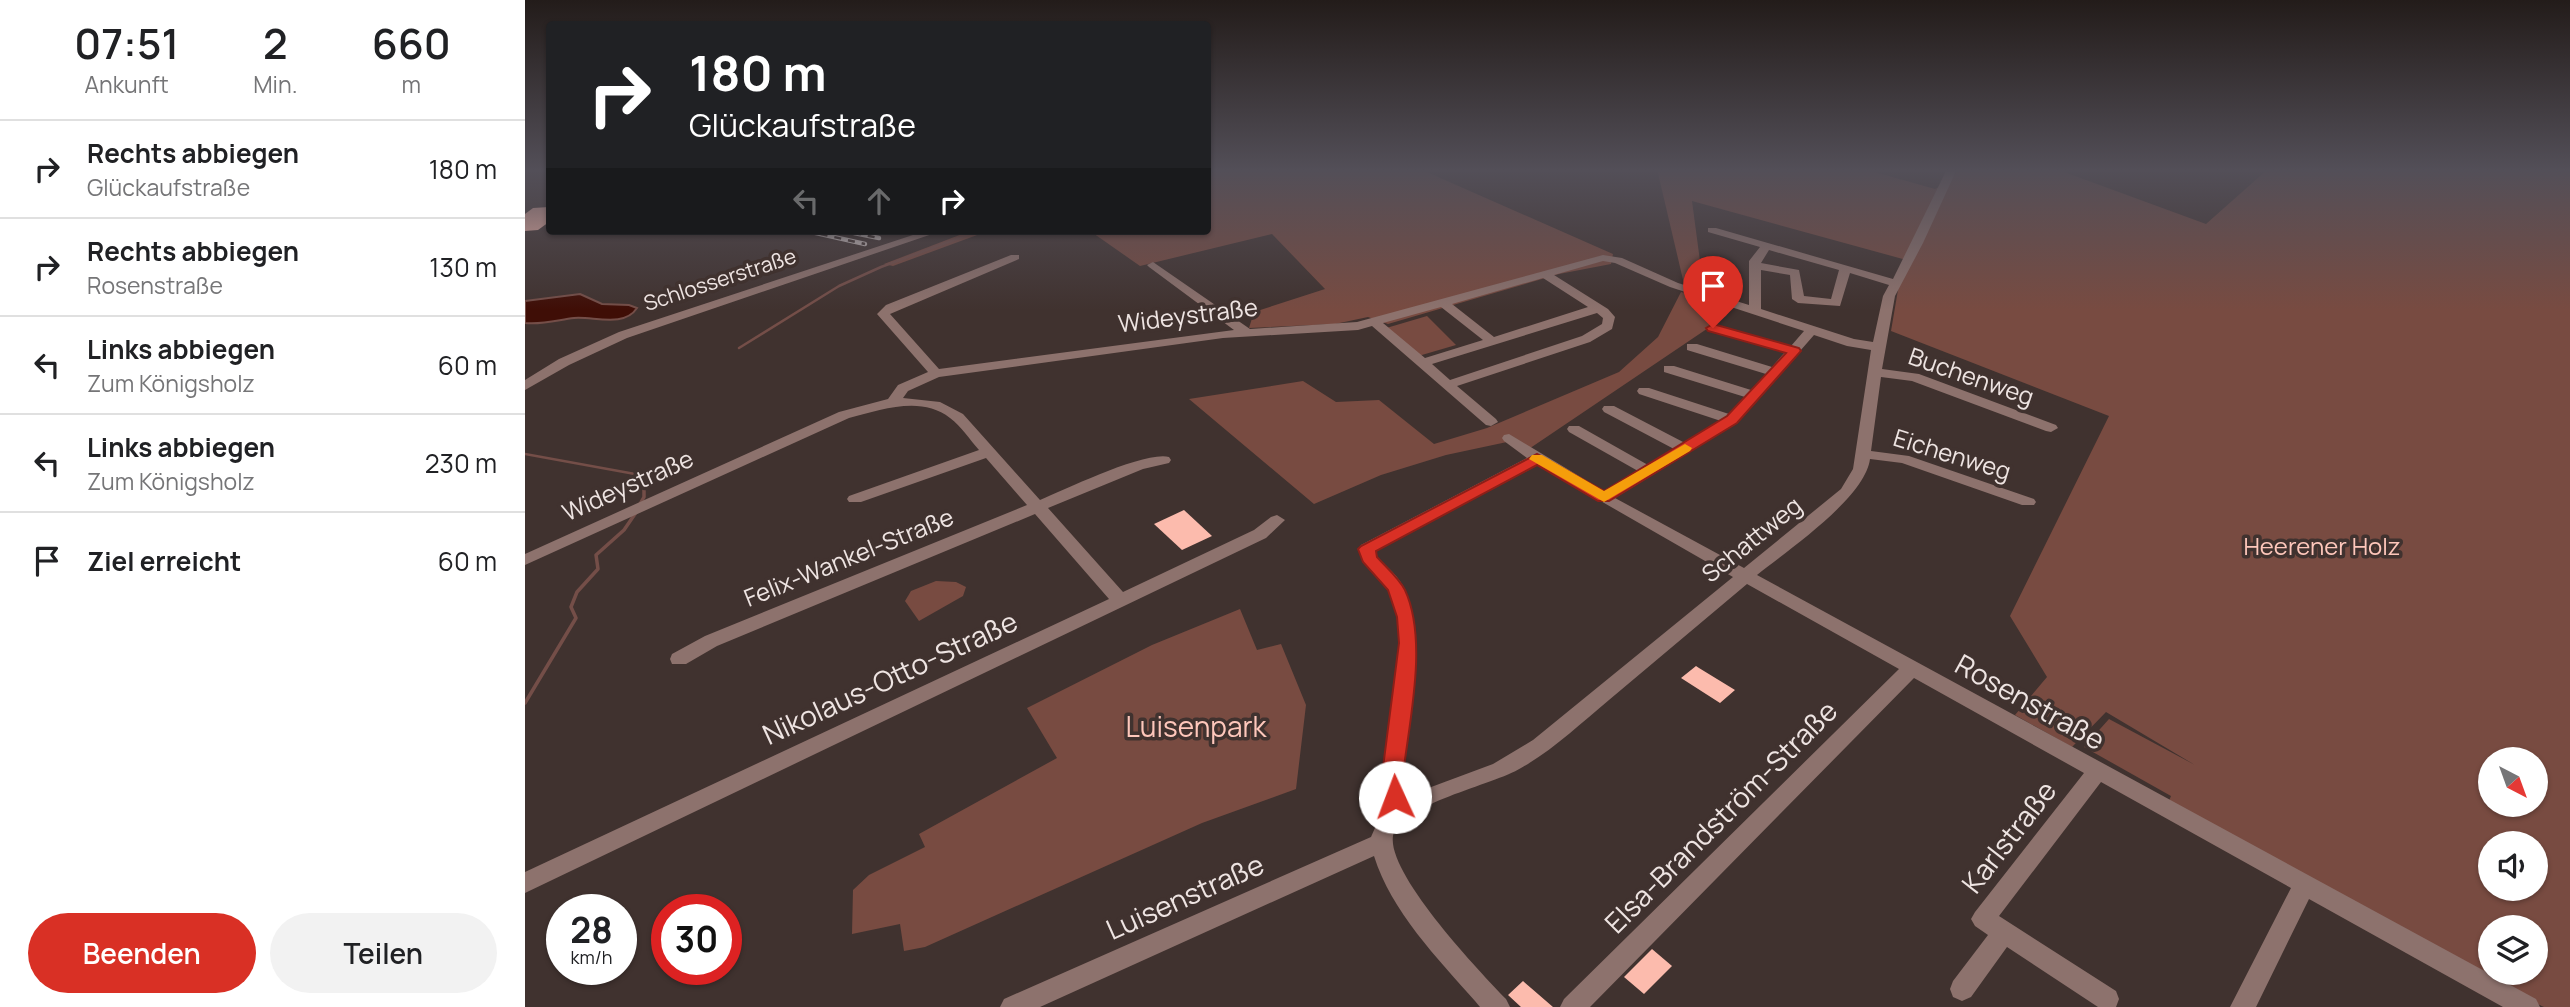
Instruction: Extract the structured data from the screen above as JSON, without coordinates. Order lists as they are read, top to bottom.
{
  "streets": {
    "street": [
      "Schlosserstraße",
      "Wideystraße",
      "Buchenweg",
      "Eichenweg",
      "Schattweg",
      "Felix-Wankel-Straße",
      "Nikolaus-Otto-Straße",
      "Rosenstraße",
      "Elsa-Brandström-Straße",
      "Karlstraße",
      "Luisenstraße"
    ]
  },
  "crossings": [
    ["Wideystraße", "Schattweg"],
    ["Buchenweg", "Schattweg"],
    ["Eichenweg", "Schattweg"],
    ["Schattweg", "Rosenstraße"],
    ["Rosenstraße", "Elsa-Brandström-Straße"],
    ["Rosenstraße", "Karlstraße"]
  ],
  "parks": ["Heerener Holz", "Luisenpark"],
  "north": "bottom right",
  "page": {
    "eta": [
      "07:51",
      "Ankunft",
      "2",
      "Min.",
      "660",
      "m"
    ],
    "turn": ["180 m", "Glückaufstraße"],
    "list": [
      {
        "name": "Rechts abbiegen",
        "note": "Glückaufstraße",
        "value": "180 m"
      },
      {
        "name": "Rechts abbiegen",
        "note": "Rosenstraße",
        "value": "130 m"
      },
      {
        "name": "Links abbiegen",
        "note": "Zum Königsholz",
        "value": "60 m"
      },
      {
        "name": "Links abbiegen",
        "note": "Zum Königsholz",
        "value": "230 m"
      },
      {
        "name": "Ziel erreicht",
        "value": "60 m"
      }
    ],
    "speed": "28 km/h",
    "limit": "30",
    "buttons": ["Beenden", "Teilen"]
  }
}
